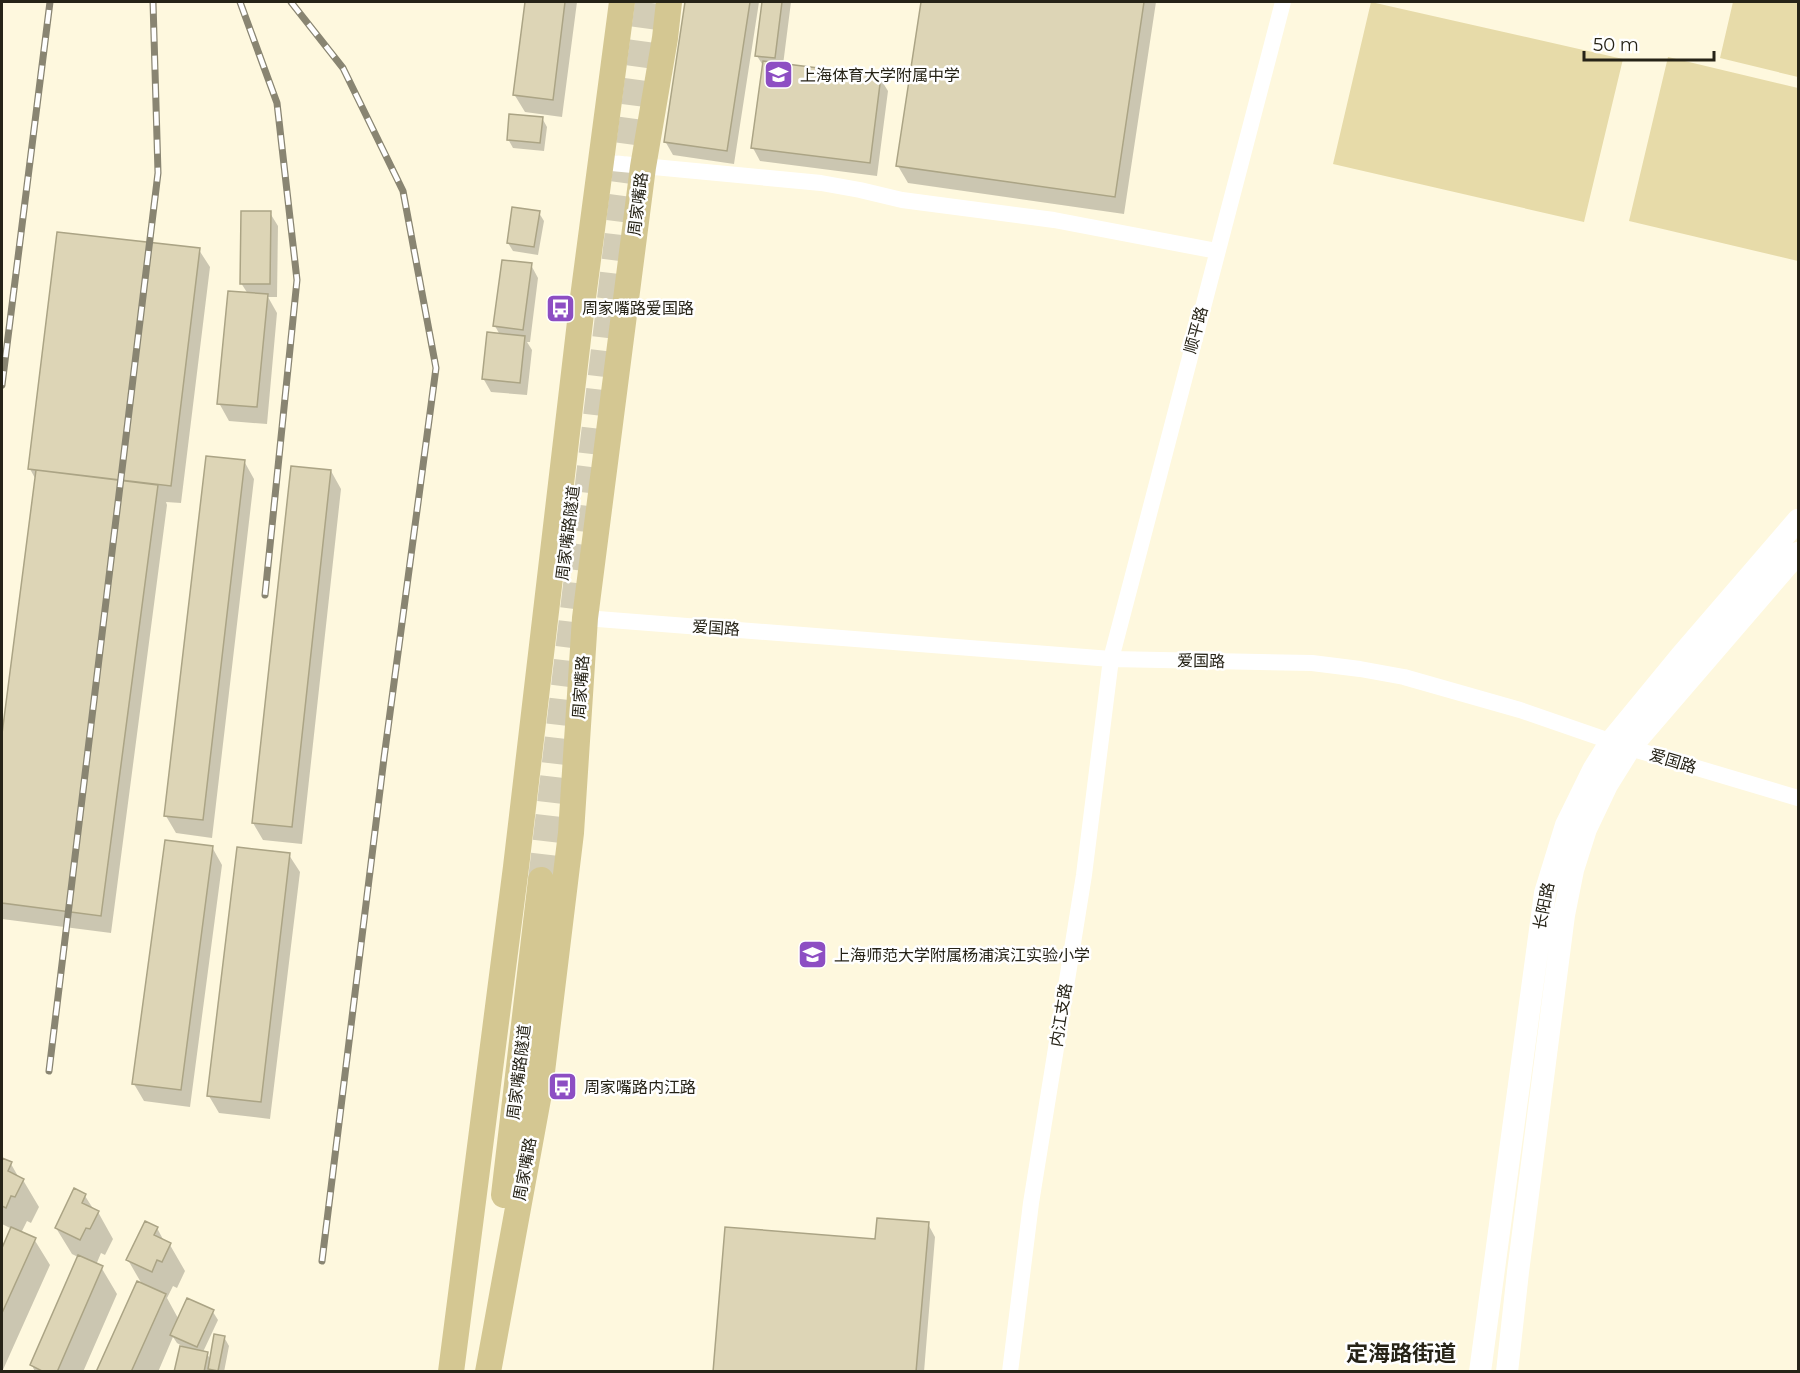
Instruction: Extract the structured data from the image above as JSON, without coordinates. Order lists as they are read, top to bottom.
{
  "streets": {
    "main road": ["周家嘴路", "周家嘴路隧道", "长阳路"],
    "street": ["顺平路", "爱国路", "内江支路"]
  },
  "crossings": [
    ["周家嘴路", "周家嘴路隧道"],
    ["周家嘴路", "爱国路"],
    ["顺平路", "爱国路"],
    ["顺平路", "内江支路"],
    ["爱国路", "长阳路"],
    ["爱国路", "内江支路"]
  ],
  "districts": ["定海路街道"],
  "places": {
    "school or university": ["上海体育大学附属中学", "上海师范大学附属杨浦滨江实验小学"],
    "bus stop": ["周家嘴路爱国路", "周家嘴路内江路"]
  },
  "scale_bar": "50 m"
}
